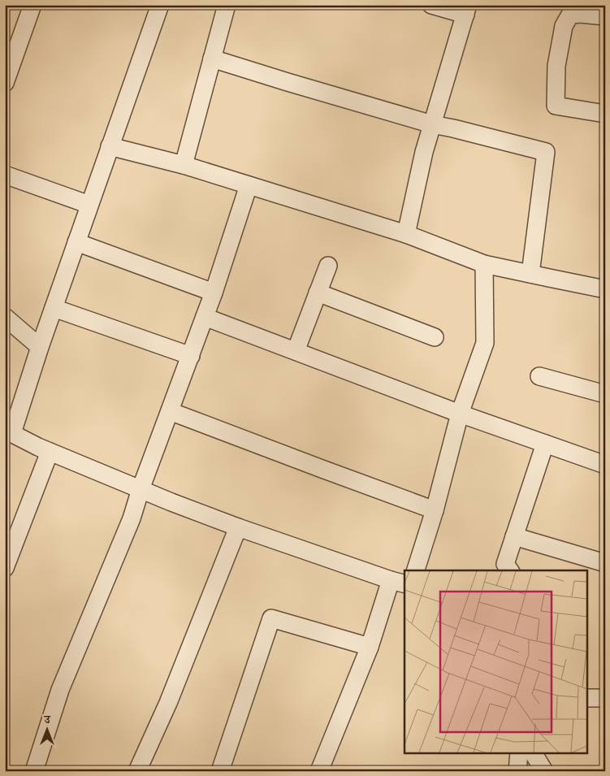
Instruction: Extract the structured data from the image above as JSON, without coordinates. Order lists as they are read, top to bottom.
{
  "north": "top"
}
